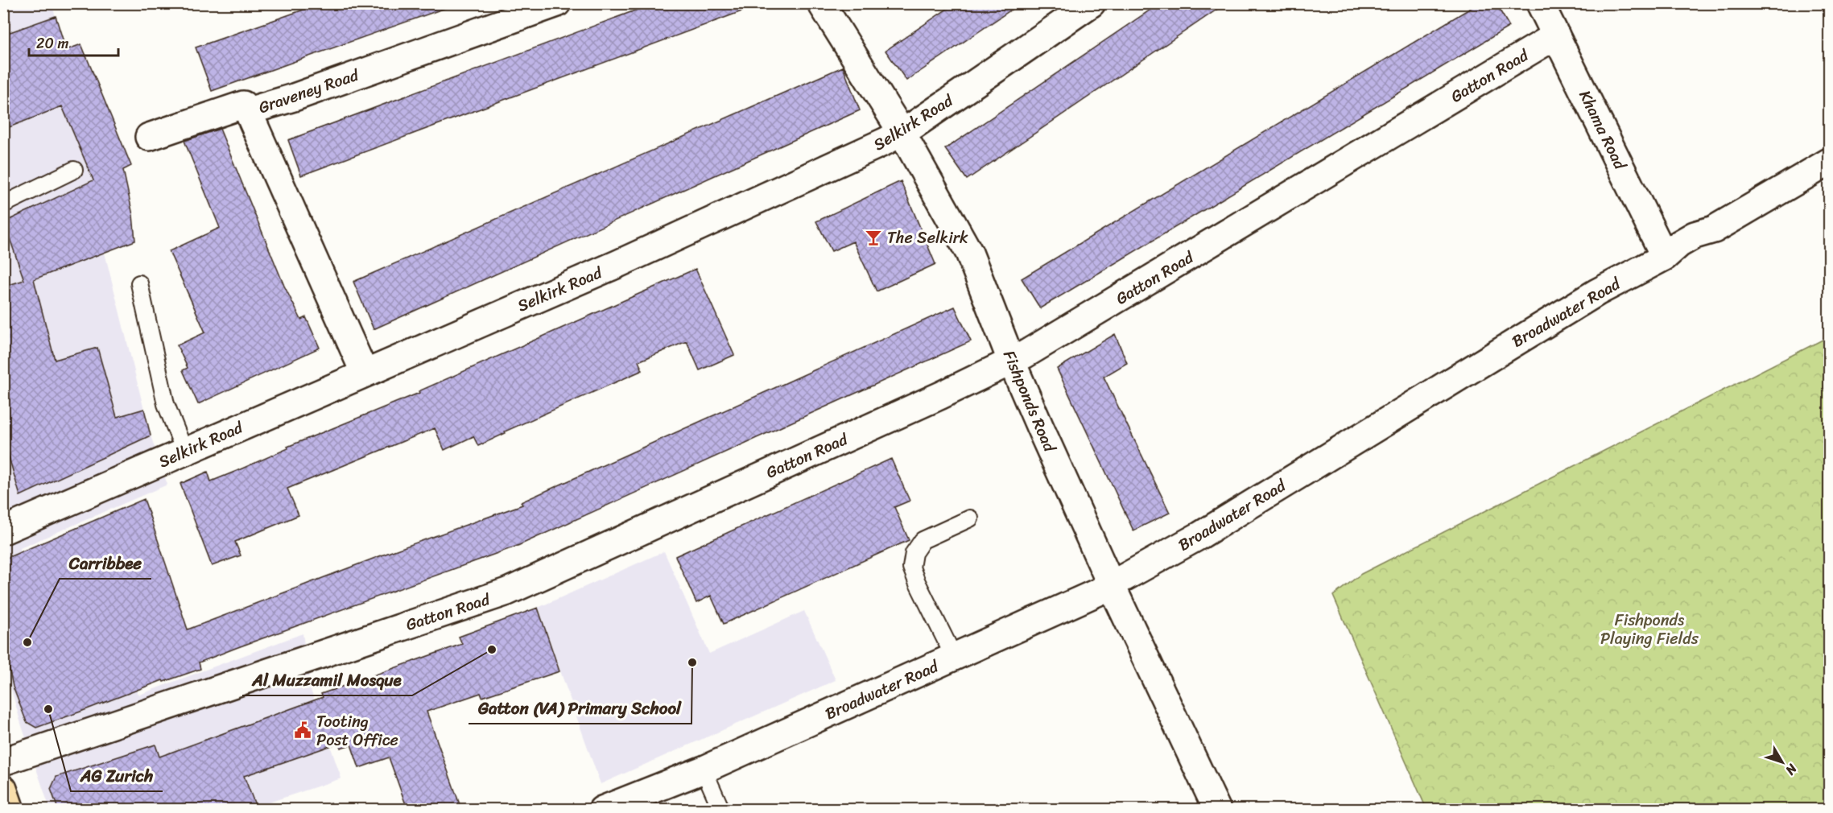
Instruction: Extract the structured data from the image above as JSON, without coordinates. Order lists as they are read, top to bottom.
{
  "streets": {
    "street": [
      "Gatton Road",
      "Graveney Road",
      "Selkirk Road",
      "Khama Road",
      "Broadwater Road",
      "Fishponds Road"
    ]
  },
  "crossings": [
    ["Gatton Road", "Khama Road"],
    ["Gatton Road", "Fishponds Road"],
    ["Graveney Road", "Selkirk Road"],
    ["Selkirk Road", "Fishponds Road"],
    ["Khama Road", "Broadwater Road"],
    ["Broadwater Road", "Fishponds Road"]
  ],
  "parks": ["Fishponds Playing Fields"],
  "places": {
    "bar": ["The Selkirk"],
    "other": [
      "Carribbee",
      "Al Muzzamil Mosque",
      "Gatton (VA) Primary School",
      "AG Zurich"
    ],
    "public building": ["Tooting Post Office"]
  },
  "scale_bar": "20 m",
  "north": "bottom right"
}
